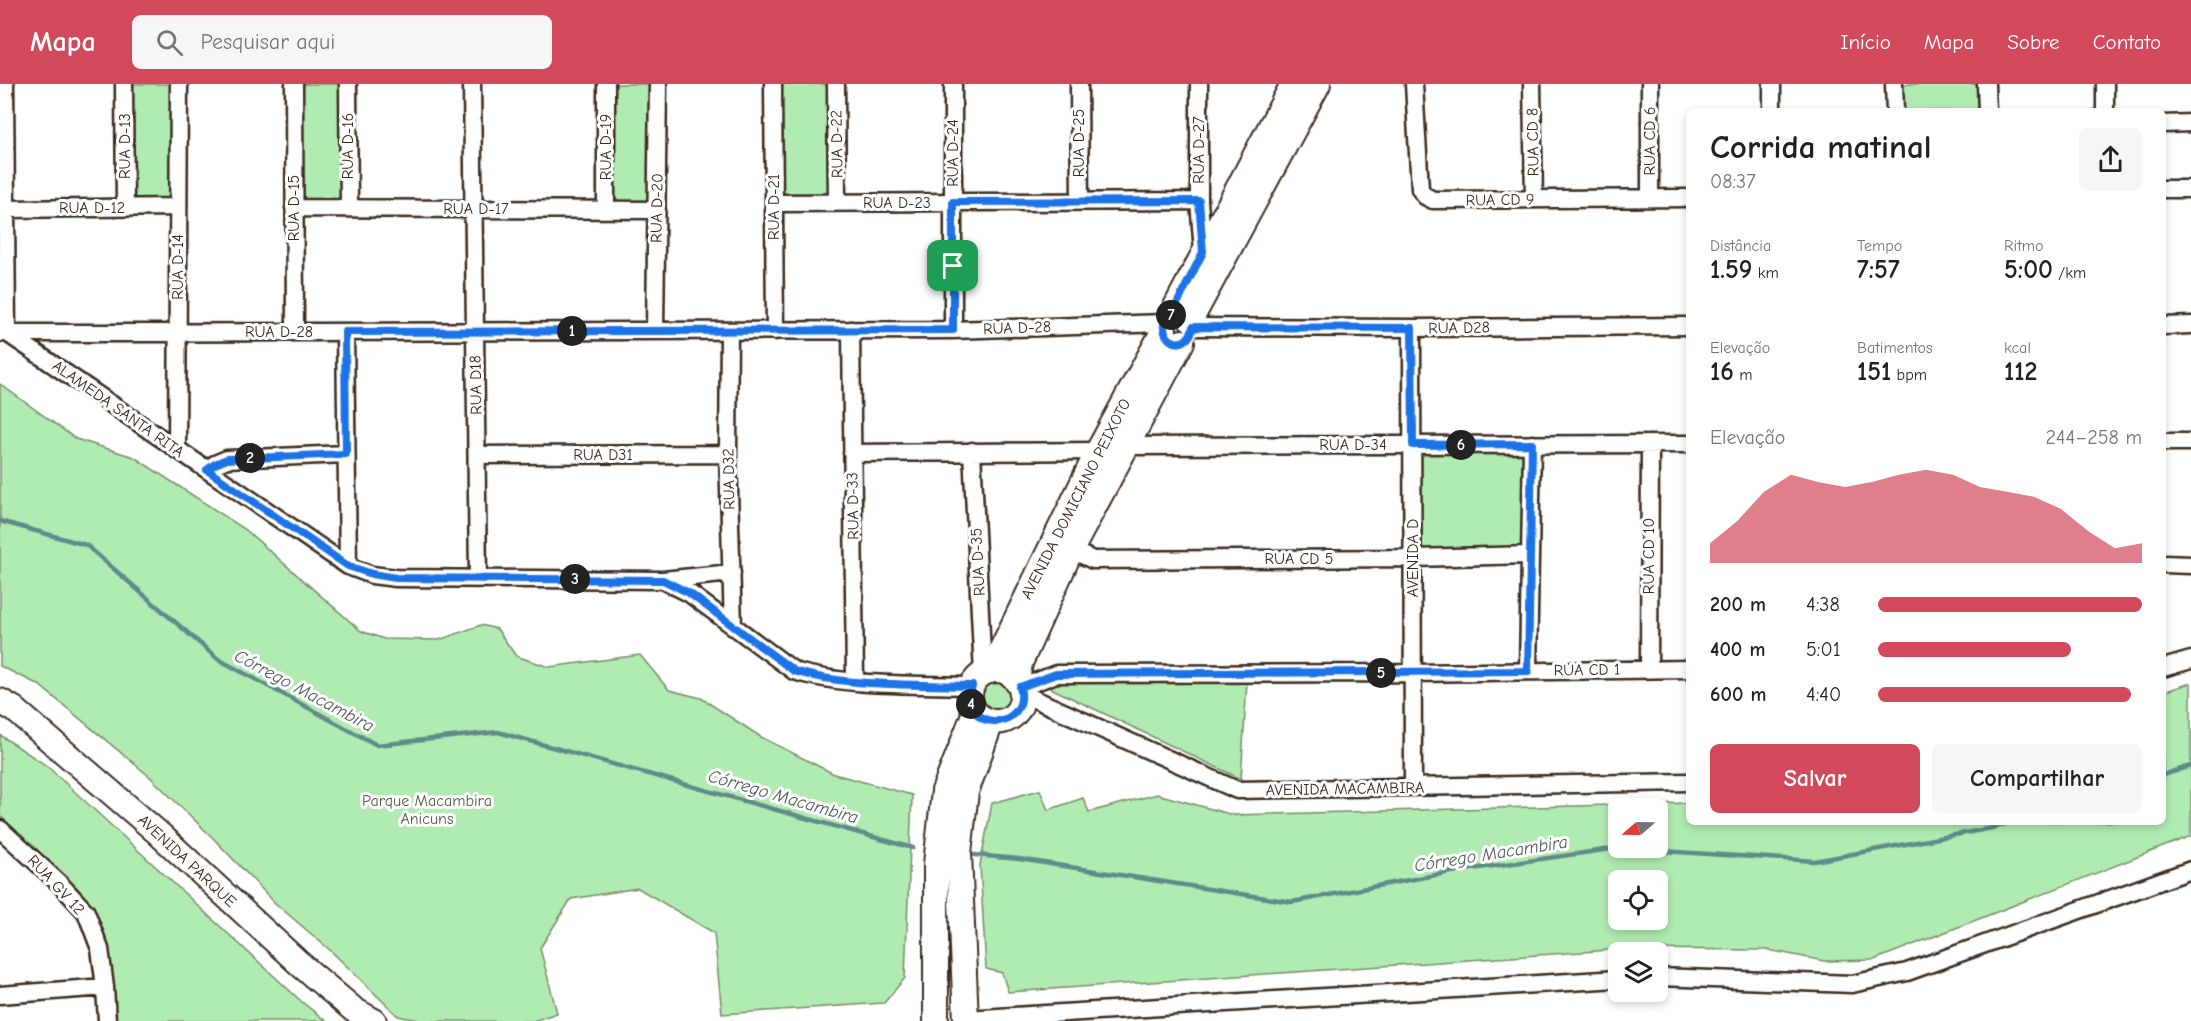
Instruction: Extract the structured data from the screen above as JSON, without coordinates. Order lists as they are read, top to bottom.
{
  "streets": {
    "main road": ["AVENIDA DOMICIANO PEIXOTO", "AVENIDA PARQUE"],
    "street": [
      "RUA CD 6",
      "RUA CD 8",
      "RUA D-25",
      "RUA D-22",
      "RUA D-13",
      "RUA D-16",
      "RUA D-19",
      "RUA D-27",
      "RUA D-24",
      "RUA CD 9",
      "RUA D-23",
      "RUA D-21",
      "RUA D-12",
      "RUA D-15",
      "RUA D-20",
      "RUA D-17",
      "RUA D-14",
      "RUA D-28",
      "RUA D28",
      "RUA D18",
      "ALAMEDA SANTA RITA",
      "RUA D-34",
      "RUA D31",
      "RUA D32",
      "RUA D-33",
      "RUA CD 10",
      "AVENIDA D",
      "RUA CD 5",
      "RUA D-35",
      "RUA CD 1",
      "AVENIDA MACAMBIRA",
      "RUA GV 12"
    ]
  },
  "crossings": [
    ["RUA CD 6", "RUA CD 9"],
    ["RUA CD 8", "RUA CD 9"],
    ["RUA D-25", "RUA D-23"],
    ["RUA D-22", "RUA D-23"],
    ["RUA D-13", "RUA D-12"],
    ["RUA D-16", "RUA D-17"],
    ["RUA D-19", "RUA D-17"],
    ["RUA D-27", "RUA D-23"],
    ["RUA D-27", "AVENIDA DOMICIANO PEIXOTO"],
    ["RUA D-24", "RUA D-23"],
    ["RUA D-24", "RUA D-28"],
    ["RUA D-23", "RUA D-21"],
    ["RUA D-21", "RUA D-28"],
    ["RUA D-12", "RUA D-14"],
    ["RUA D-15", "RUA D-17"],
    ["RUA D-15", "RUA D-28"],
    ["RUA D-20", "RUA D-17"],
    ["RUA D-20", "RUA D-28"],
    ["RUA D-17", "RUA D18"],
    ["RUA D-14", "RUA D-28"],
    ["RUA D-14", "ALAMEDA SANTA RITA"],
    ["RUA D-28", "RUA D28"],
    ["RUA D-28", "RUA D18"],
    ["RUA D-28", "ALAMEDA SANTA RITA"],
    ["RUA D-28", "RUA D32"],
    ["RUA D-28", "AVENIDA DOMICIANO PEIXOTO"],
    ["RUA D-28", "RUA D-33"],
    ["RUA D28", "AVENIDA DOMICIANO PEIXOTO"],
    ["RUA D28", "AVENIDA D"],
    ["RUA D18", "ALAMEDA SANTA RITA"],
    ["RUA D18", "RUA D31"],
    ["ALAMEDA SANTA RITA", "RUA D32"],
    ["ALAMEDA SANTA RITA", "AVENIDA DOMICIANO PEIXOTO"],
    ["ALAMEDA SANTA RITA", "RUA D-33"],
    ["ALAMEDA SANTA RITA", "RUA D-35"],
    ["ALAMEDA SANTA RITA", "RUA CD 1"],
    ["ALAMEDA SANTA RITA", "AVENIDA MACAMBIRA"],
    ["RUA D-34", "AVENIDA DOMICIANO PEIXOTO"],
    ["RUA D-34", "RUA CD 10"],
    ["RUA D-34", "AVENIDA D"],
    ["RUA D31", "RUA D32"],
    ["AVENIDA DOMICIANO PEIXOTO", "RUA CD 5"],
    ["AVENIDA DOMICIANO PEIXOTO", "RUA D-35"],
    ["AVENIDA DOMICIANO PEIXOTO", "RUA CD 1"],
    ["AVENIDA DOMICIANO PEIXOTO", "AVENIDA MACAMBIRA"],
    ["RUA CD 10", "RUA CD 1"],
    ["AVENIDA D", "RUA CD 5"],
    ["AVENIDA D", "RUA CD 1"],
    ["AVENIDA D", "AVENIDA MACAMBIRA"],
    ["RUA D-35", "RUA CD 1"],
    ["RUA D-35", "AVENIDA MACAMBIRA"],
    ["RUA CD 1", "AVENIDA MACAMBIRA"]
  ],
  "water": ["Córrego Macambira"],
  "parks": ["Parque Macambira Anicuns"],
  "north": "left",
  "page": {
    "header": "Mapa",
    "search": "Pesquisar aqui",
    "nav": [
      "Início",
      "Mapa",
      "Sobre",
      "Contato"
    ],
    "heading": ["Corrida matinal", "08:37"],
    "stats": [
      ["Distância", "1.59 km"],
      ["Tempo", "7:57"],
      ["Ritmo", "5:00 /km"],
      ["Elevação", "16 m"],
      ["Batimentos", "151 bpm"],
      ["kcal", "112"]
    ],
    "pins": [
      "7",
      "1",
      "6",
      "2",
      "3",
      "5",
      "4"
    ],
    "chart": ["Elevação", "244–258 m"],
    "list": [
      {
        "name": "200 m",
        "note": "4:38"
      },
      {
        "name": "400 m",
        "note": "5:01"
      },
      {
        "name": "600 m",
        "note": "4:40"
      }
    ],
    "buttons": ["Salvar", "Compartilhar"]
  }
}
